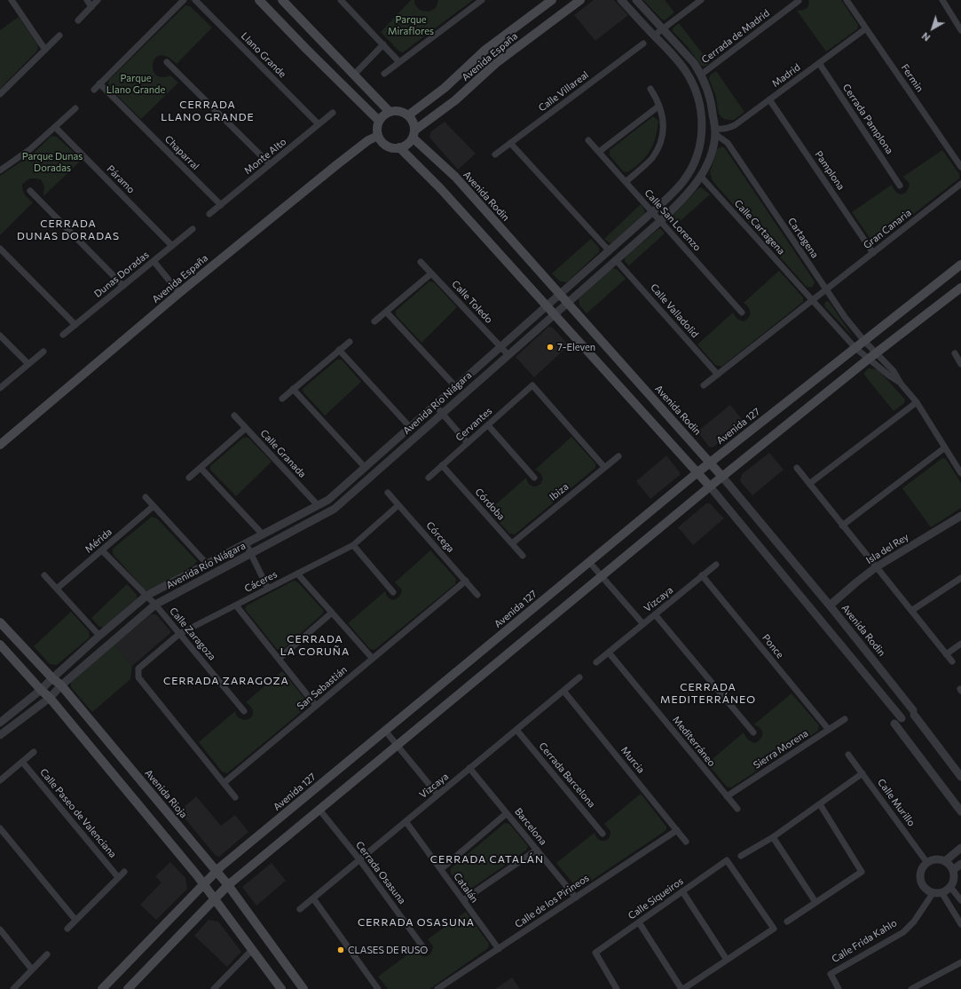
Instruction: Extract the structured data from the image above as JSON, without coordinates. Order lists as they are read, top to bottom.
{
  "streets": {
    "main road": [
      "Avenida España",
      "Avenida Rodin",
      "Avenida 127",
      "Avenida Rioja"
    ],
    "street": [
      "Cerrada de Madrid",
      "Llano Grande",
      "Madrid",
      "Fermin",
      "Calle Villareal",
      "Cerrada Pamplona",
      "Chaparral",
      "Monte Alto",
      "Pamplona",
      "Páramo",
      "Calle San Lorenzo",
      "Calle Cartagena",
      "Gran Canaria",
      "Cartagena",
      "Dunas Doradas",
      "Calle Toledo",
      "Calle Valladolid",
      "Avenida Río Niágara",
      "Cervantes",
      "Calle Granada",
      "Ibiza",
      "Córdoba",
      "Córcega",
      "Mérida",
      "Isla del Rey",
      "Cáceres",
      "Vizcaya",
      "Calle Zaragoza",
      "Ponce",
      "San Sebastián",
      "Mediterráneo",
      "Sierra Morena",
      "Murcia",
      "Cerrada Barcelona",
      "Calle Murillo",
      "Calle Paseo de Valenciana",
      "Barcelona",
      "Cerrada Osasuna",
      "Catalán",
      "Calle Siqueiros",
      "Calle de los Pirineos",
      "Calle Frida Kahlo"
    ]
  },
  "crossings": [
    ["Cerrada de Madrid", "Avenida Río Niágara"],
    ["Llano Grande", "Monte Alto"],
    ["Avenida España", "Avenida Rodin"],
    ["Madrid", "Fermin"],
    ["Madrid", "Cerrada Pamplona"],
    ["Madrid", "Pamplona"],
    ["Madrid", "Cartagena"],
    ["Madrid", "Avenida Río Niágara"],
    ["Chaparral", "Monte Alto"],
    ["Pamplona", "Gran Canaria"],
    ["Páramo", "Dunas Doradas"],
    ["Avenida Rodin", "Avenida Río Niágara"],
    ["Avenida Rodin", "Avenida 127"],
    ["Avenida Rodin", "Isla del Rey"],
    ["Calle San Lorenzo", "Avenida Río Niágara"],
    ["Calle Cartagena", "Gran Canaria"],
    ["Calle Cartagena", "Avenida Río Niágara"],
    ["Gran Canaria", "Cartagena"],
    ["Cartagena", "Avenida Río Niágara"],
    ["Cartagena", "Avenida 127"],
    ["Calle Toledo", "Avenida Río Niágara"],
    ["Calle Valladolid", "Avenida Río Niágara"],
    ["Avenida Río Niágara", "Calle Granada"],
    ["Avenida Río Niágara", "Calle Zaragoza"],
    ["Avenida Río Niágara", "Avenida Rioja"],
    ["Cervantes", "Ibiza"],
    ["Cervantes", "Córdoba"],
    ["Avenida 127", "Avenida Rioja"],
    ["Ibiza", "Córdoba"],
    ["Córcega", "Cáceres"],
    ["Córcega", "San Sebastián"],
    ["Mérida", "Calle Zaragoza"],
    ["Cáceres", "Calle Zaragoza"],
    ["Cáceres", "San Sebastián"],
    ["Vizcaya", "Ponce"],
    ["Vizcaya", "Mediterráneo"],
    ["Vizcaya", "Murcia"],
    ["Vizcaya", "Cerrada Barcelona"],
    ["Vizcaya", "Barcelona"],
    ["Vizcaya", "Cerrada Osasuna"],
    ["Vizcaya", "Catalán"],
    ["Ponce", "Sierra Morena"],
    ["Mediterráneo", "Sierra Morena"],
    ["Murcia", "Calle de los Pirineos"],
    ["Calle Murillo", "Calle Frida Kahlo"],
    ["Barcelona", "Calle de los Pirineos"],
    ["Catalán", "Calle de los Pirineos"]
  ],
  "districts": [
    "CERRADA LLANO GRANDE",
    "CERRADA DUNAS DORADAS",
    "CERRADA LA CORUÑA",
    "CERRADA ZARAGOZA",
    "CERRADA MEDITERRÁNEO",
    "CERRADA CATALÁN",
    "CERRADA OSASUNA"
  ],
  "parks": ["Parque Miraflores", "Parque Llano Grande", "Parque Dunas Doradas"],
  "places": ["7-Eleven", "CLASES DE RUSO"],
  "north": "bottom left"
}
